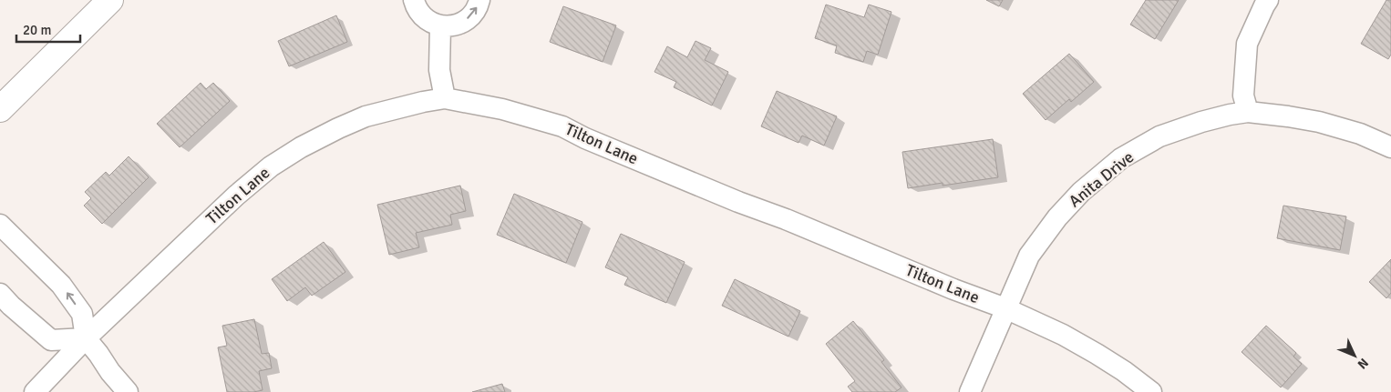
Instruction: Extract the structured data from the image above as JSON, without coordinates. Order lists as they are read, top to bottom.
{
  "streets": {
    "street": ["Tilton Lane", "Anita Drive"]
  },
  "crossings": [
    ["Tilton Lane", "Anita Drive"]
  ],
  "scale_bar": "20 m",
  "north": "bottom right"
}
